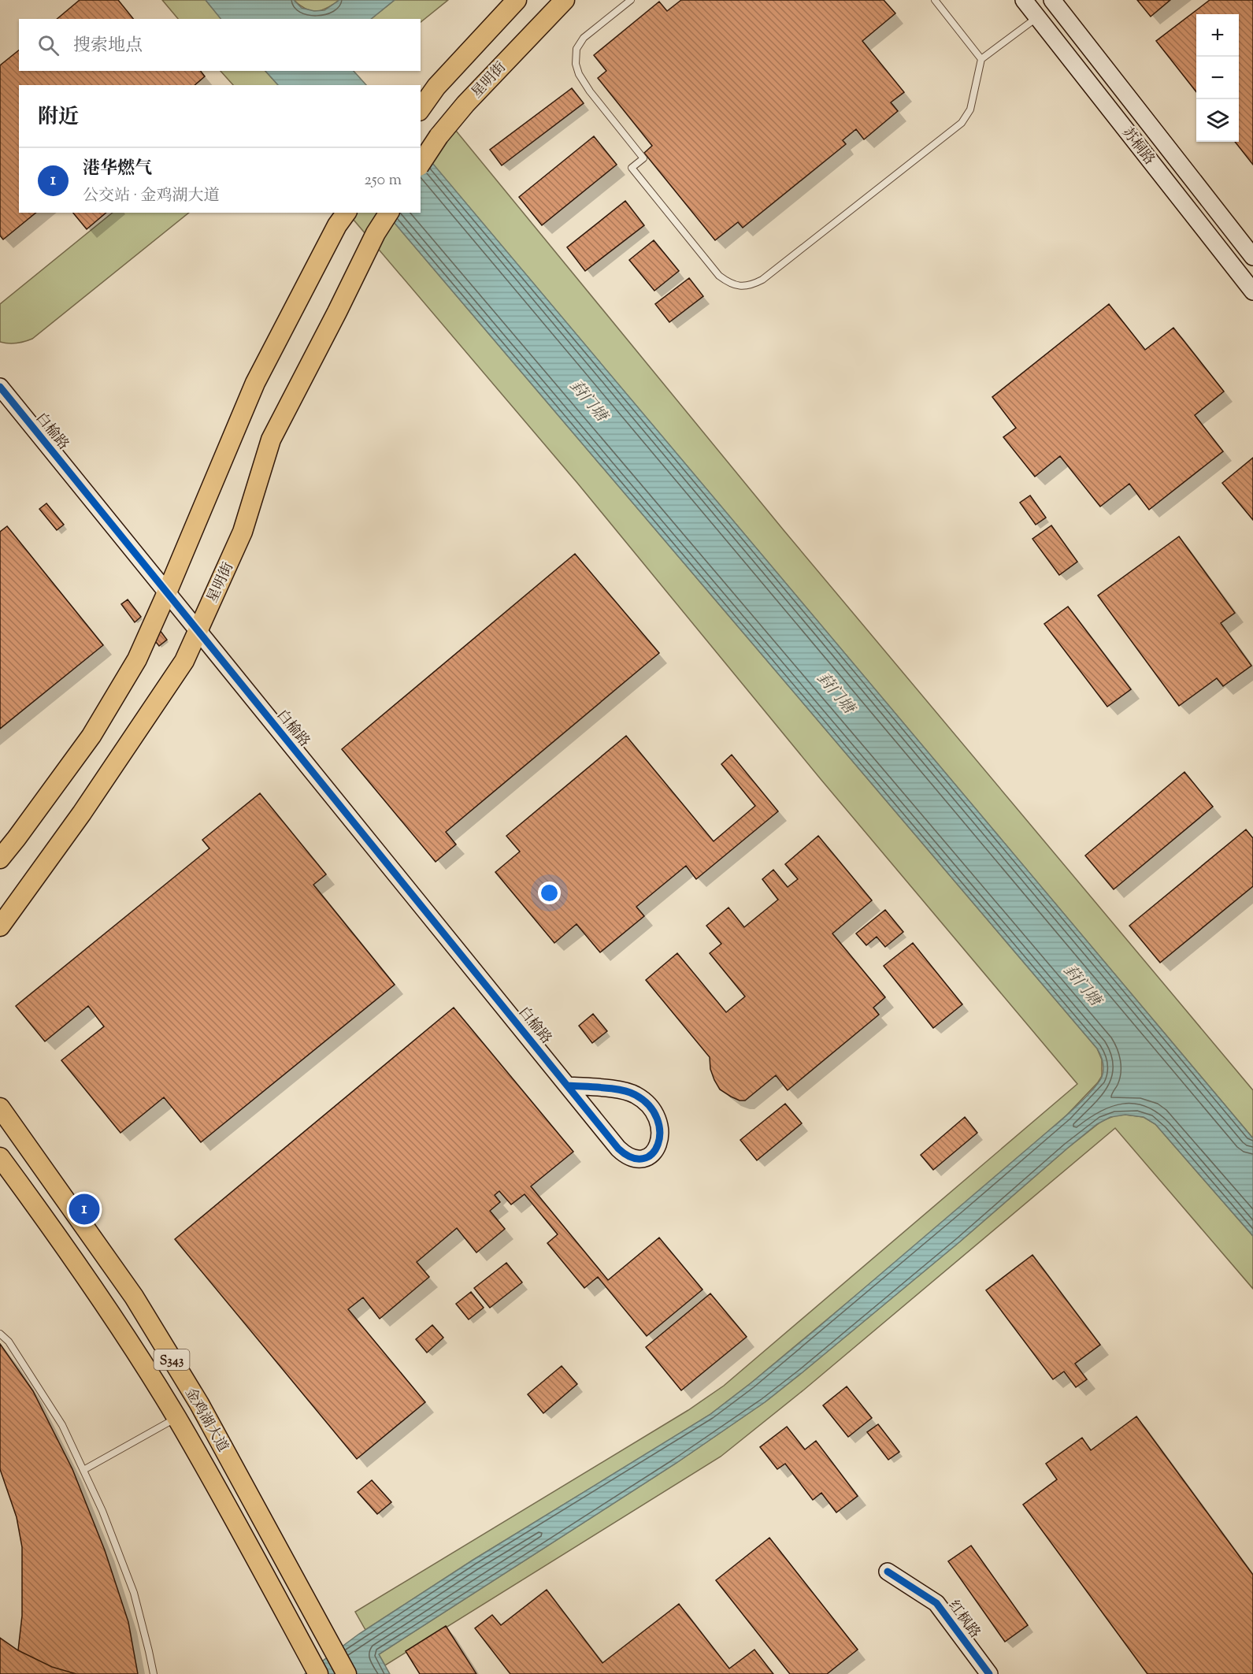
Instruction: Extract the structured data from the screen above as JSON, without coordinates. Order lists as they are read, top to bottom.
{
  "streets": {
    "main road": ["星明街", "S343", "金鸡湖大道"],
    "street": ["苏桐路", "白榆路", "红枫路"]
  },
  "crossings": [
    ["星明街", "白榆路"]
  ],
  "water": ["葑门塘"],
  "page": {
    "map_buttons": ["+", "−"],
    "search": "搜索地点",
    "heading": "附近",
    "list": [
      {
        "mark": "1",
        "name": "港华燃气",
        "note": "公交站 · 金鸡湖大道",
        "value": "250 m"
      }
    ],
    "pins": "1"
  }
}
